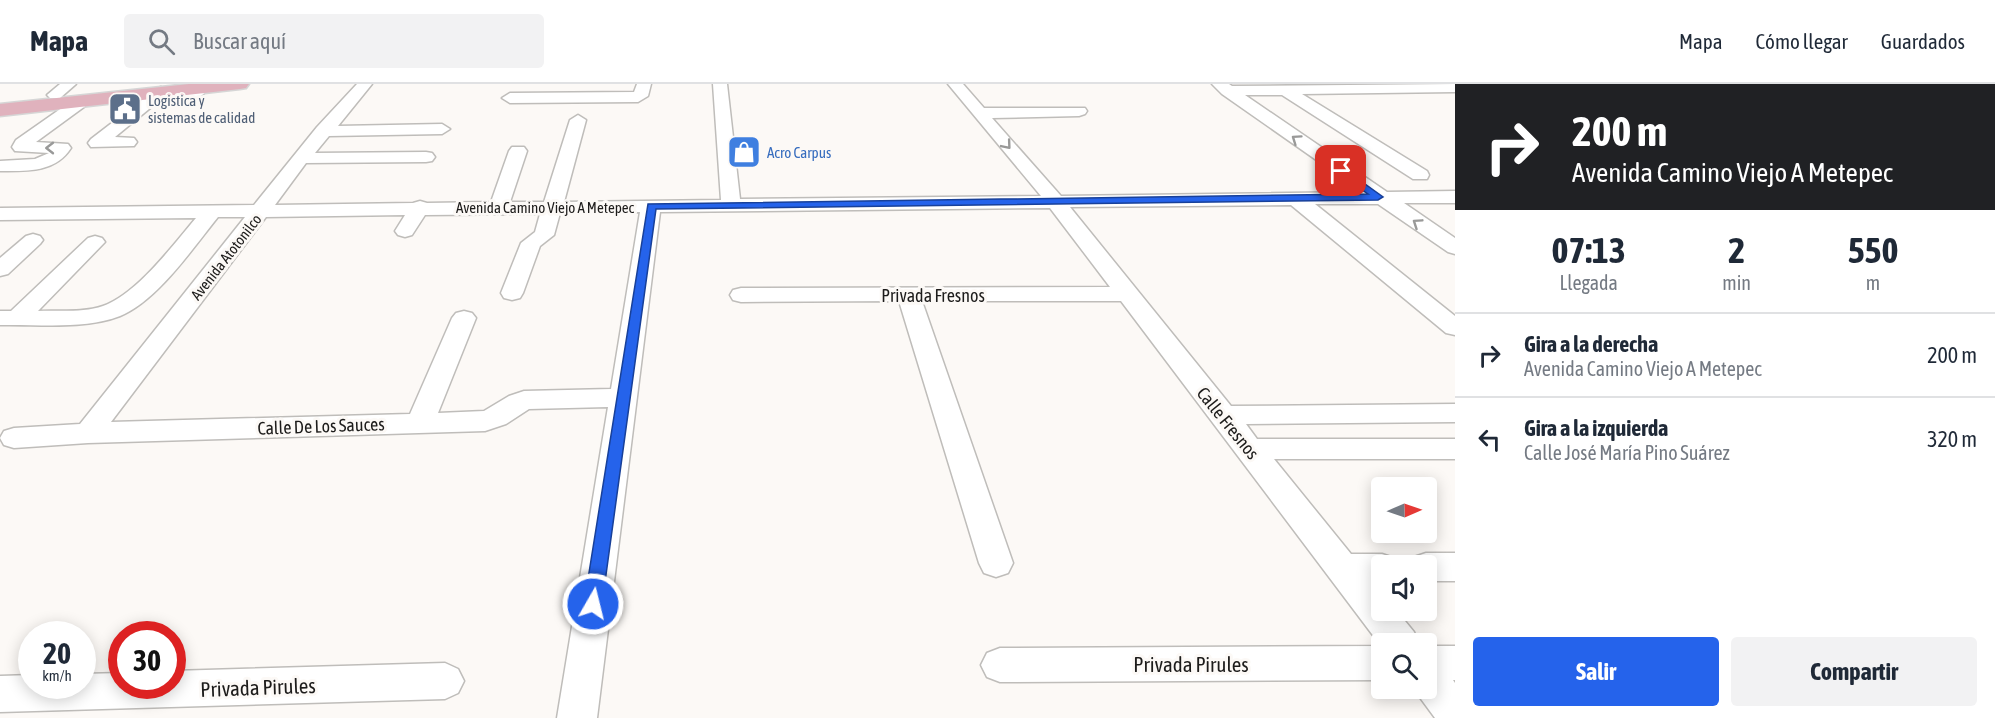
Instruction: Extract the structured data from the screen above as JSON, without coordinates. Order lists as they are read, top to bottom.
{
  "streets": {
    "street": [
      "Avenida Camino Viejo A Metepec",
      "Avenida Atotonilco",
      "Privada Fresnos",
      "Calle Fresnos",
      "Calle De Los Sauces",
      "Privada Pirules"
    ]
  },
  "crossings": [
    ["Avenida Camino Viejo A Metepec", "Avenida Atotonilco"],
    ["Avenida Camino Viejo A Metepec", "Calle Fresnos"],
    ["Avenida Atotonilco", "Calle De Los Sauces"],
    ["Privada Fresnos", "Calle Fresnos"]
  ],
  "places": {
    "public building": ["Logistica y sistemas de calidad"],
    "shop": ["Acro Carpus"]
  },
  "north": "right",
  "page": {
    "header": "Mapa",
    "search": "Buscar aquí",
    "nav": ["Mapa", "Cómo llegar", "Guardados"],
    "turn": ["200 m", "Avenida Camino Viejo A Metepec"],
    "eta": [
      "07:13",
      "Llegada",
      "2",
      "min",
      "550",
      "m"
    ],
    "list": [
      {
        "name": "Gira a la derecha",
        "note": "Avenida Camino Viejo A Metepec",
        "value": "200 m"
      },
      {
        "name": "Gira a la izquierda",
        "note": "Calle José María Pino Suárez",
        "value": "320 m"
      }
    ],
    "speed": "20 km/h",
    "limit": "30",
    "buttons": ["Salir", "Compartir"]
  }
}
